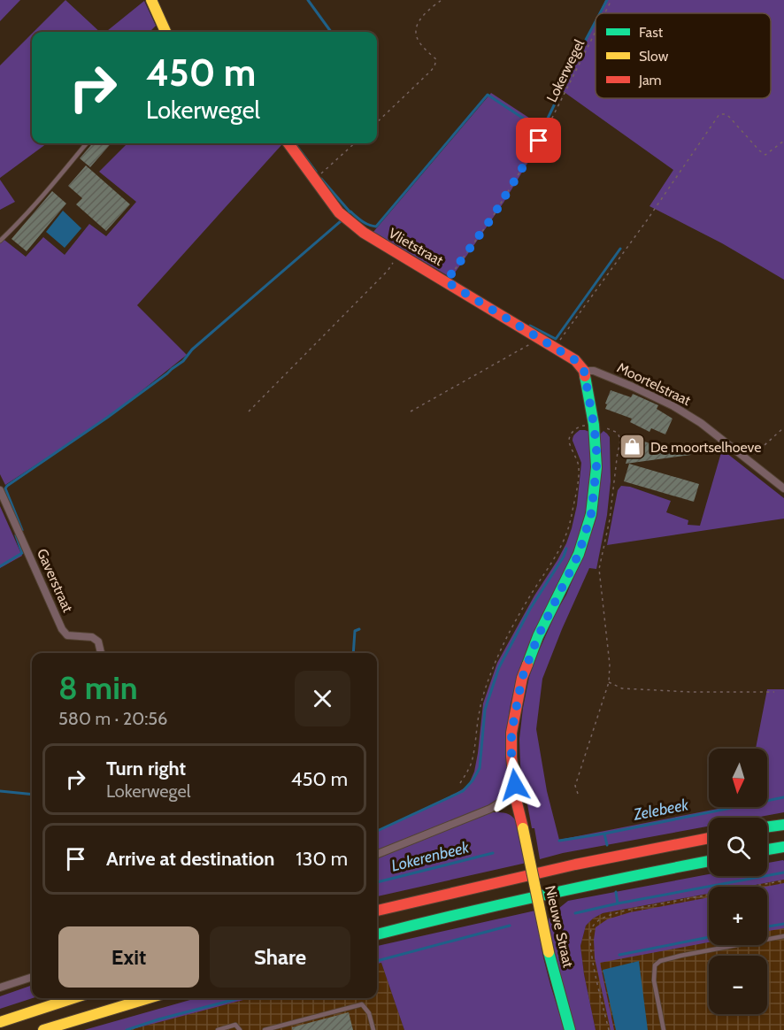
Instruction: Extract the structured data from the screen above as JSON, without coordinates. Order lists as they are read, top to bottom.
{
  "streets": {
    "main road": ["Vlietstraat", "Nieuwe Straat"],
    "street": ["Moortelstraat", "Gaverstraat"],
    "path": ["Lokerwegel"]
  },
  "crossings": [
    ["Lokerwegel", "Vlietstraat"],
    ["Vlietstraat", "Moortelstraat"]
  ],
  "water": ["Zelebeek", "Lokerenbeek"],
  "places": {
    "shop": ["De moortselhoeve"]
  },
  "legend": ["Fast", "Slow", "Jam"],
  "north": "bottom",
  "page": {
    "turn": ["450 m", "Lokerwegel"],
    "heading": ["8 min", "580 m · 20:56"],
    "list": [
      {
        "name": "Turn right",
        "note": "Lokerwegel",
        "value": "450 m"
      },
      {
        "name": "Arrive at destination",
        "value": "130 m"
      }
    ],
    "map_buttons": ["+", "−"],
    "buttons": ["Exit", "Share"]
  }
}
